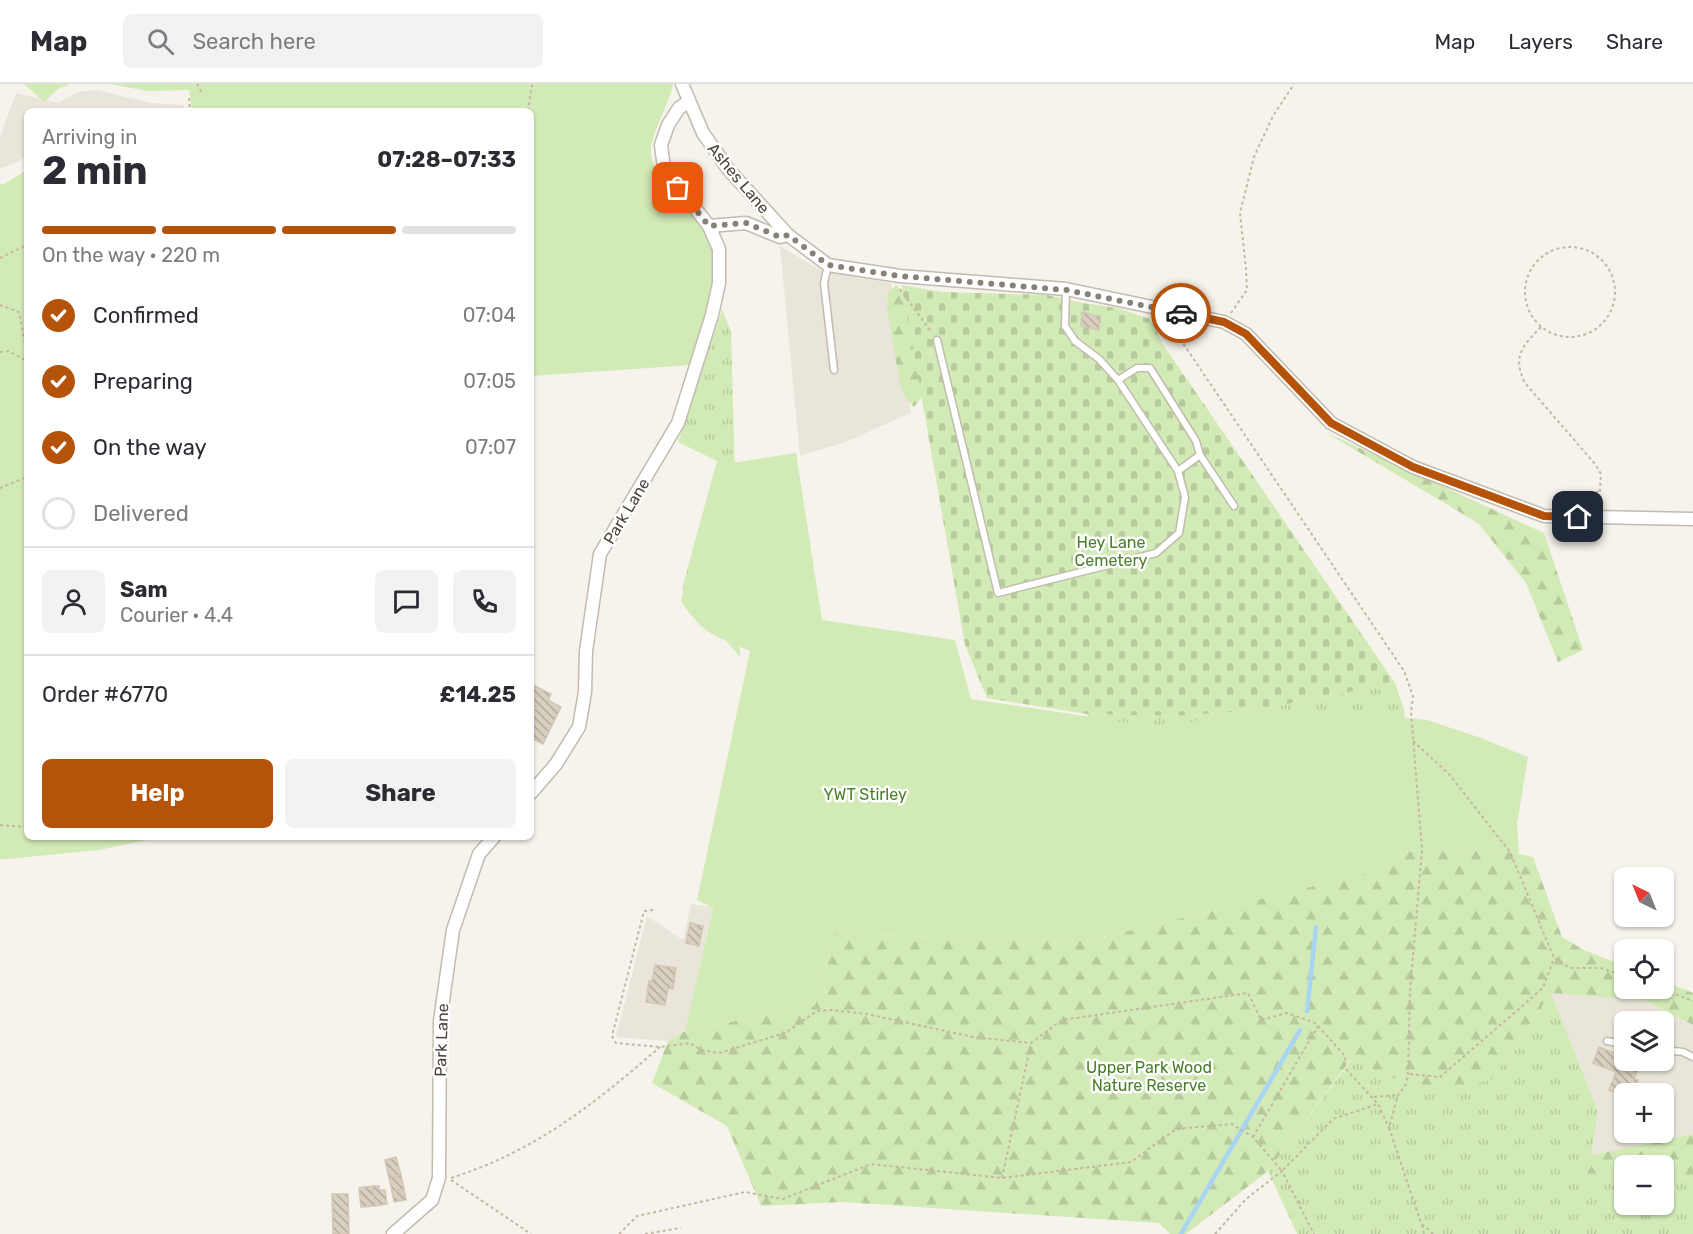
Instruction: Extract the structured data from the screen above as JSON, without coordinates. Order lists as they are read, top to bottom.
{
  "streets": {
    "street": ["Ashes Lane", "Park Lane"]
  },
  "crossings": [
    ["Ashes Lane", "Park Lane"]
  ],
  "parks": ["Hey Lane Cemetery", "YWT Stirley", "Upper Park Wood Nature Reserve"],
  "north": "top left",
  "page": {
    "header": "Map",
    "search": "Search here",
    "nav": ["Map", "Layers", "Share"],
    "heading": ["2 min", "Arriving in", "07:28–07:33"],
    "panel": [
      "Sam",
      "Courier · 4.4",
      "Order #6770",
      "£14.25"
    ],
    "bar": "On the way · 220 m",
    "list": [
      ["Confirmed", "07:04"],
      ["Preparing", "07:05"],
      ["On the way", "07:07"],
      "Delivered"
    ],
    "buttons": ["Help", "Share"],
    "map_buttons": ["+", "−"]
  }
}
